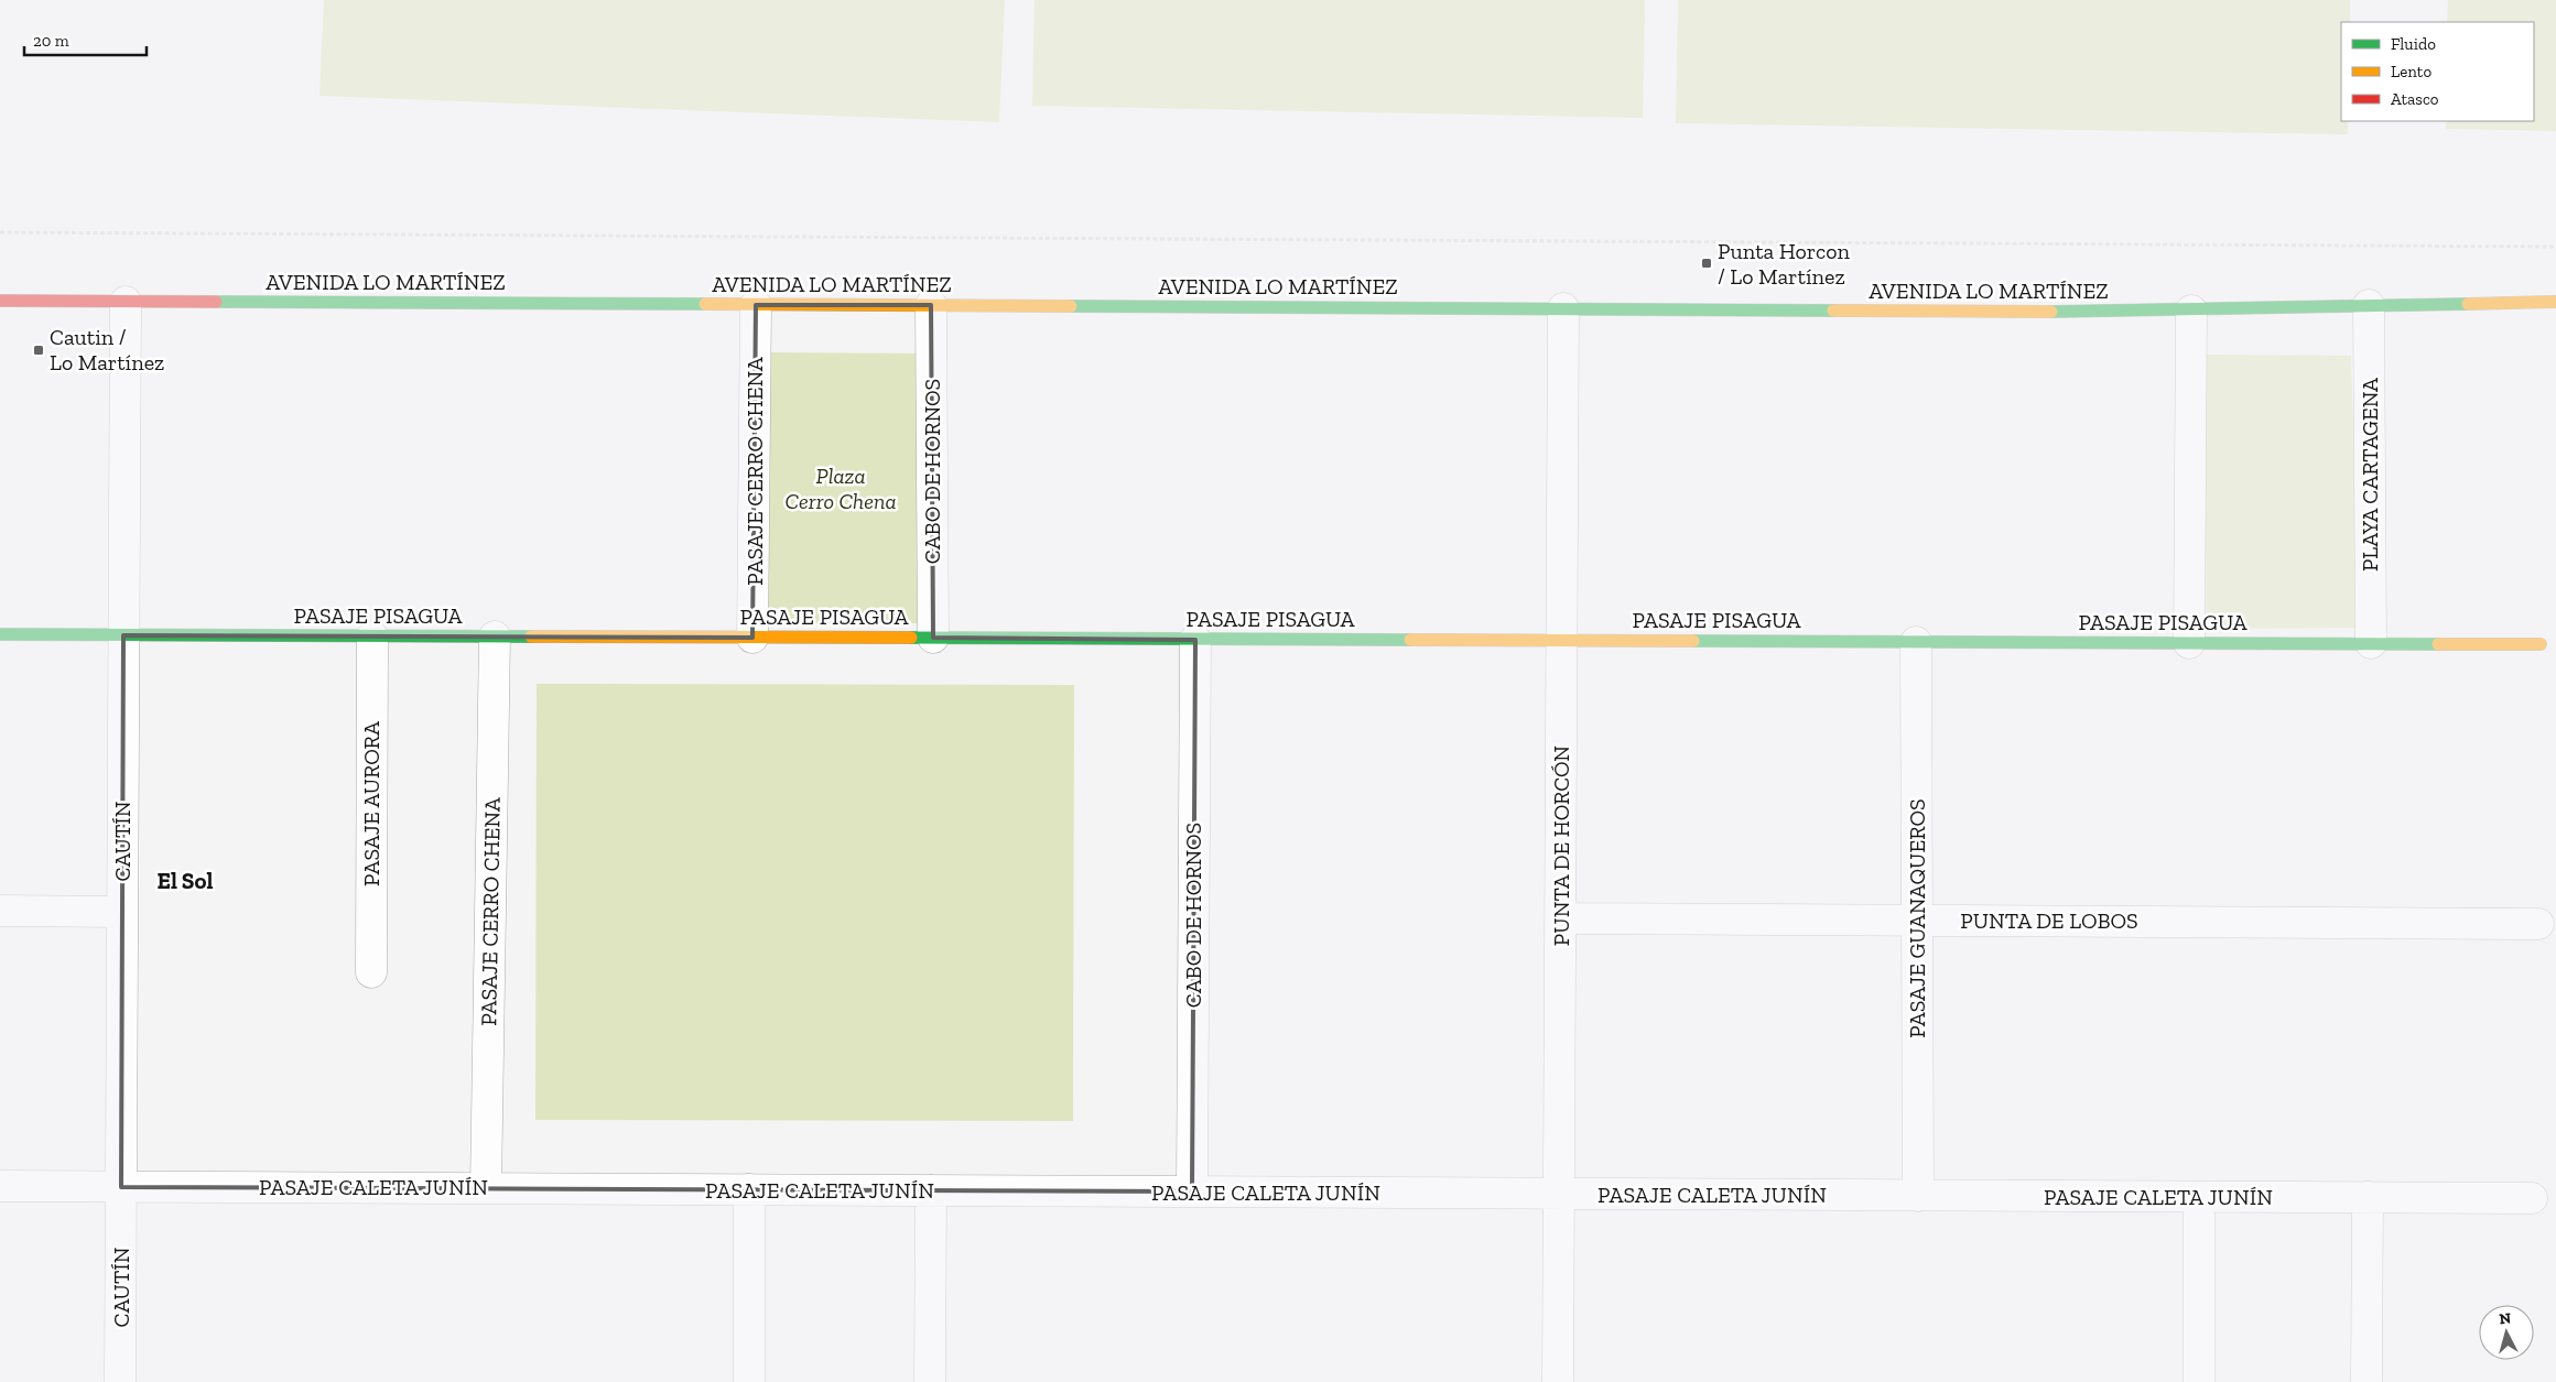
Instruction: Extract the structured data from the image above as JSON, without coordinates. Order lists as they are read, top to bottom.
{
  "streets": {
    "street": [
      "AVENIDA LO MARTÍNEZ",
      "PASAJE CERRO CHENA",
      "CABO DE HORNOS",
      "PLAYA CARTAGENA",
      "PASAJE PISAGUA",
      "PASAJE AURORA",
      "CAUTÍN",
      "PUNTA DE HORCÓN",
      "PASAJE GUANAQUEROS",
      "PUNTA DE LOBOS",
      "PASAJE CALETA JUNÍN"
    ]
  },
  "crossings": [
    ["AVENIDA LO MARTÍNEZ", "PASAJE CERRO CHENA"],
    ["AVENIDA LO MARTÍNEZ", "CABO DE HORNOS"],
    ["AVENIDA LO MARTÍNEZ", "PLAYA CARTAGENA"],
    ["AVENIDA LO MARTÍNEZ", "CAUTÍN"],
    ["AVENIDA LO MARTÍNEZ", "PUNTA DE HORCÓN"],
    ["PASAJE CERRO CHENA", "PASAJE PISAGUA"],
    ["PASAJE CERRO CHENA", "PASAJE CALETA JUNÍN"],
    ["CABO DE HORNOS", "PASAJE PISAGUA"],
    ["CABO DE HORNOS", "PASAJE CALETA JUNÍN"],
    ["PLAYA CARTAGENA", "PASAJE PISAGUA"],
    ["PASAJE PISAGUA", "PASAJE AURORA"],
    ["PASAJE PISAGUA", "CAUTÍN"],
    ["PASAJE PISAGUA", "PUNTA DE HORCÓN"],
    ["PASAJE PISAGUA", "PASAJE GUANAQUEROS"],
    ["CAUTÍN", "PASAJE CALETA JUNÍN"],
    ["PUNTA DE HORCÓN", "PUNTA DE LOBOS"],
    ["PUNTA DE HORCÓN", "PASAJE CALETA JUNÍN"],
    ["PASAJE GUANAQUEROS", "PUNTA DE LOBOS"],
    ["PASAJE GUANAQUEROS", "PASAJE CALETA JUNÍN"]
  ],
  "districts": ["El Sol"],
  "parks": ["Plaza Cerro Chena"],
  "places": {
    "transit": ["Punta Horcon / Lo Martínez", "Cautin / Lo Martínez"]
  },
  "legend": ["Fluido", "Lento", "Atasco"],
  "scale_bar": "20 m",
  "north": "top"
}
